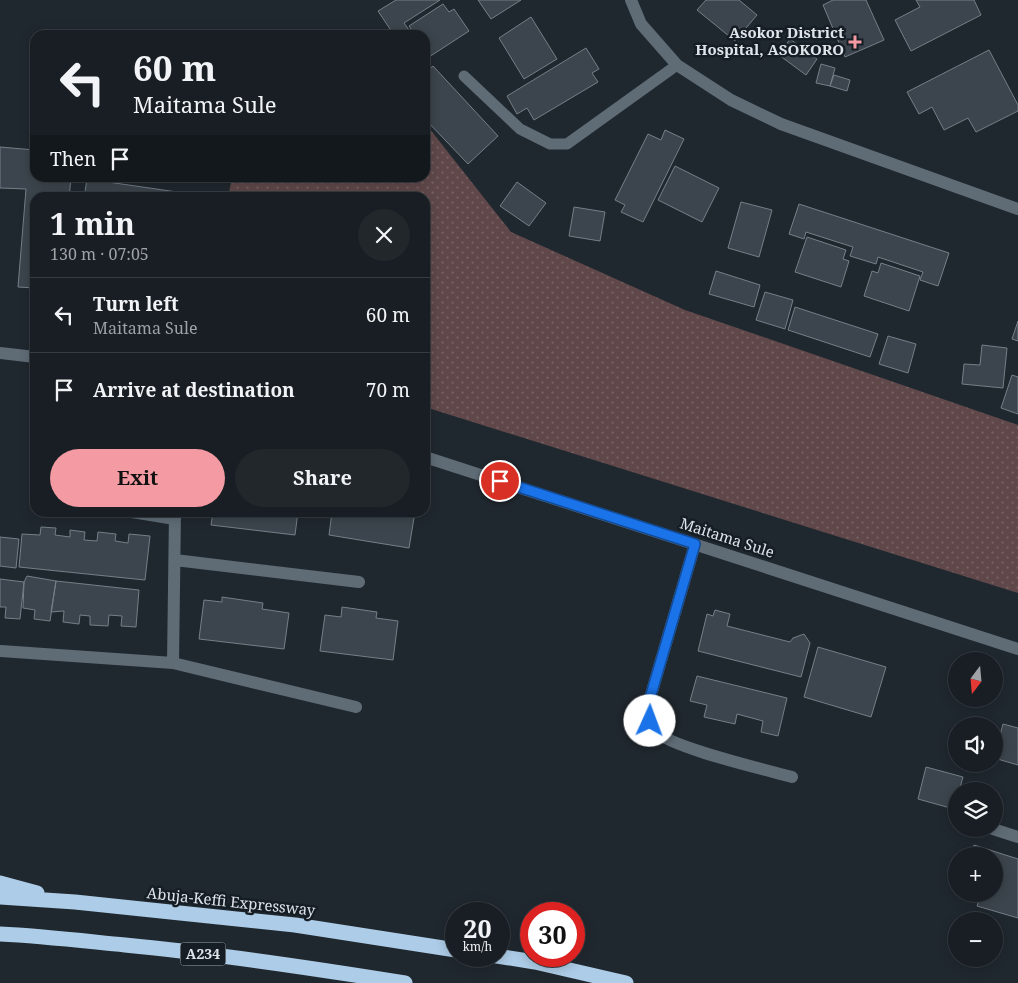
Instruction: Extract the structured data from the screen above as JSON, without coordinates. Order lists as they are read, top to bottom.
{
  "streets": {
    "highway": ["Abuja-Keffi Expressway", "A234"],
    "street": ["Maitama Sule"]
  },
  "places": {
    "health": ["Asokor District Hospital, ASOKORO"]
  },
  "north": "bottom",
  "page": {
    "turn": ["60 m", "Maitama Sule"],
    "then": "Then",
    "heading": ["1 min", "130 m · 07:05"],
    "list": [
      {
        "name": "Turn left",
        "note": "Maitama Sule",
        "value": "60 m"
      },
      {
        "name": "Arrive at destination",
        "value": "70 m"
      }
    ],
    "buttons": ["Exit", "Share"],
    "map_buttons": ["+", "−"],
    "speed": "20 km/h",
    "limit": "30"
  }
}
